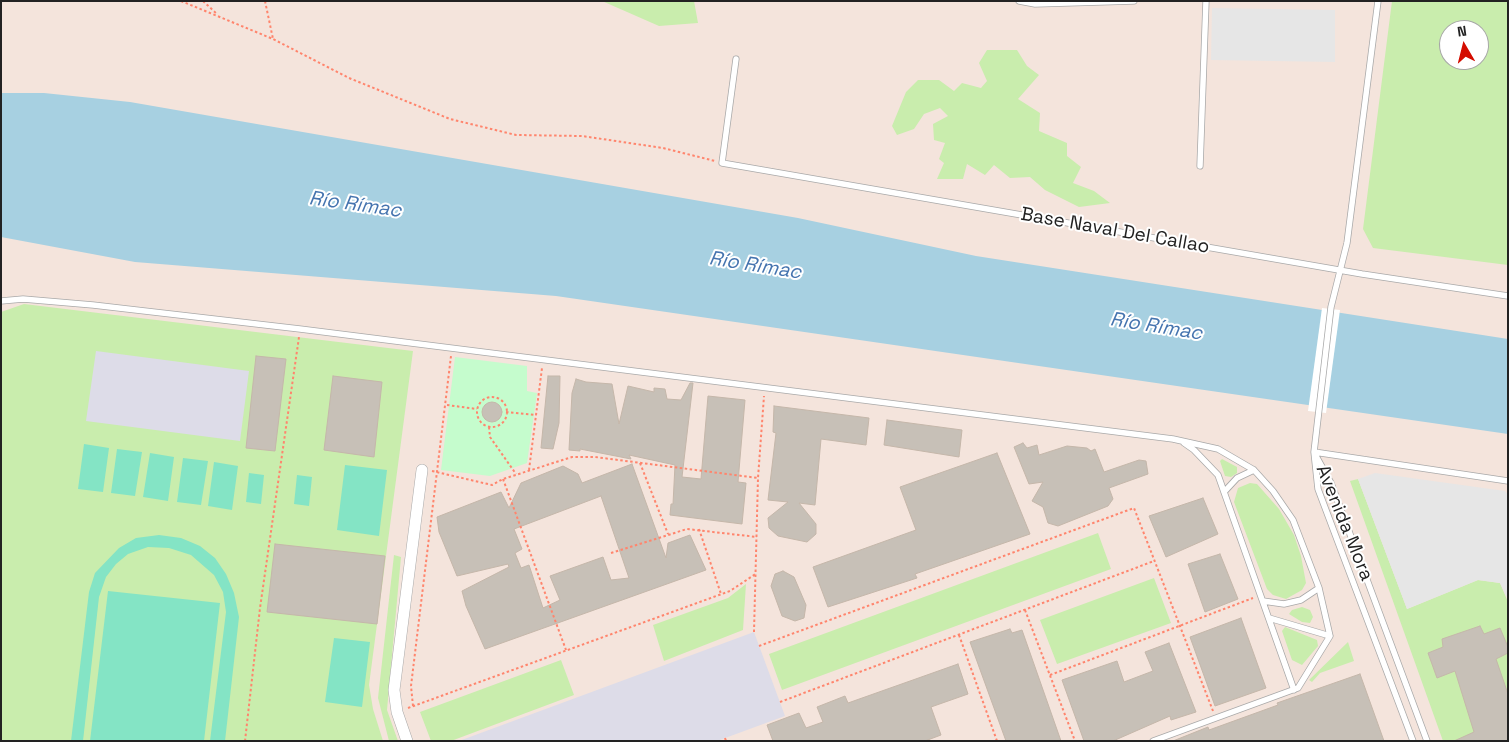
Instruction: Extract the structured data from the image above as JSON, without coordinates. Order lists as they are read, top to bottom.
{
  "streets": {
    "lane": ["Base Naval Del Callao", "Avenida Mora"]
  },
  "water": ["Río Rímac"],
  "north": "top"
}
